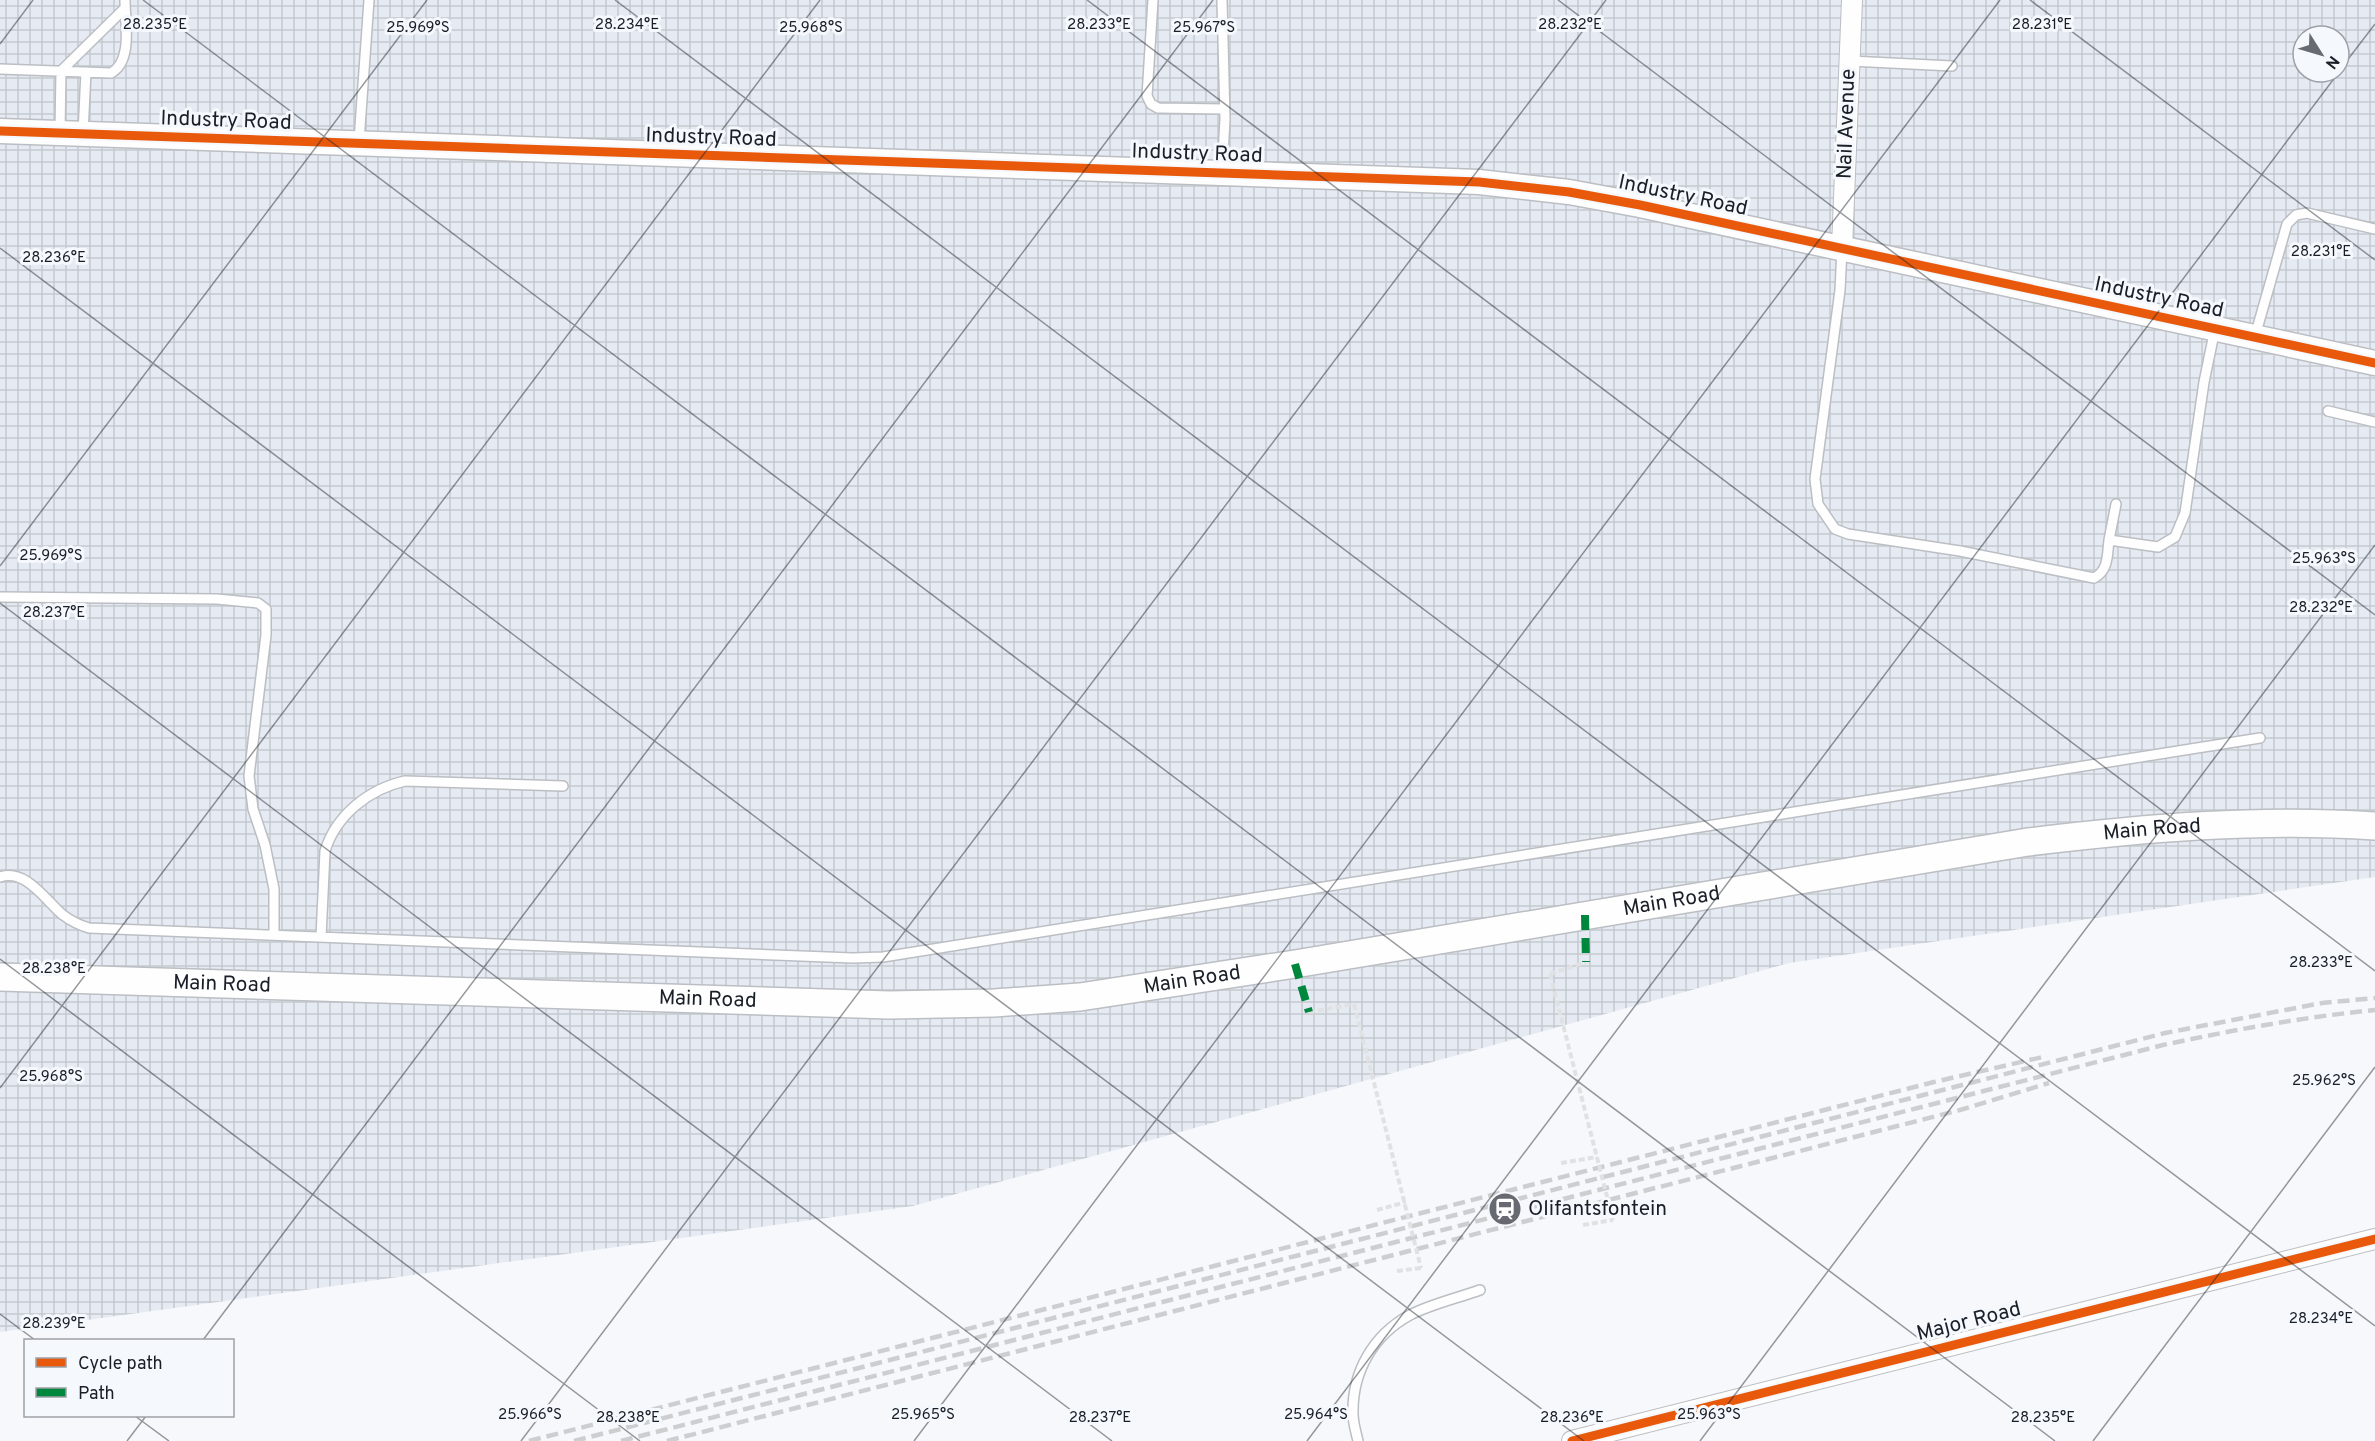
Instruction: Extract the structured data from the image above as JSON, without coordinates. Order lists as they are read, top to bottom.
{
  "streets": {
    "main road": ["Main Road"],
    "street": ["Industry Road", "Nail Avenue", "Major Road"]
  },
  "crossings": [
    ["Industry Road", "Nail Avenue"]
  ],
  "places": {
    "station": ["Olifantsfontein"]
  },
  "legend": ["Cycle path", "Path"],
  "north": "bottom right",
  "coordinates": [
    "28.231°E",
    "28.235°E",
    "28.234°E",
    "28.233°E",
    "28.232°E",
    "25.969°S",
    "25.968°S",
    "25.967°S",
    "28.236°E",
    "25.963°S",
    "28.237°E",
    "28.238°E",
    "25.962°S",
    "28.239°E",
    "25.966°S",
    "25.965°S",
    "25.964°S"
  ]
}
